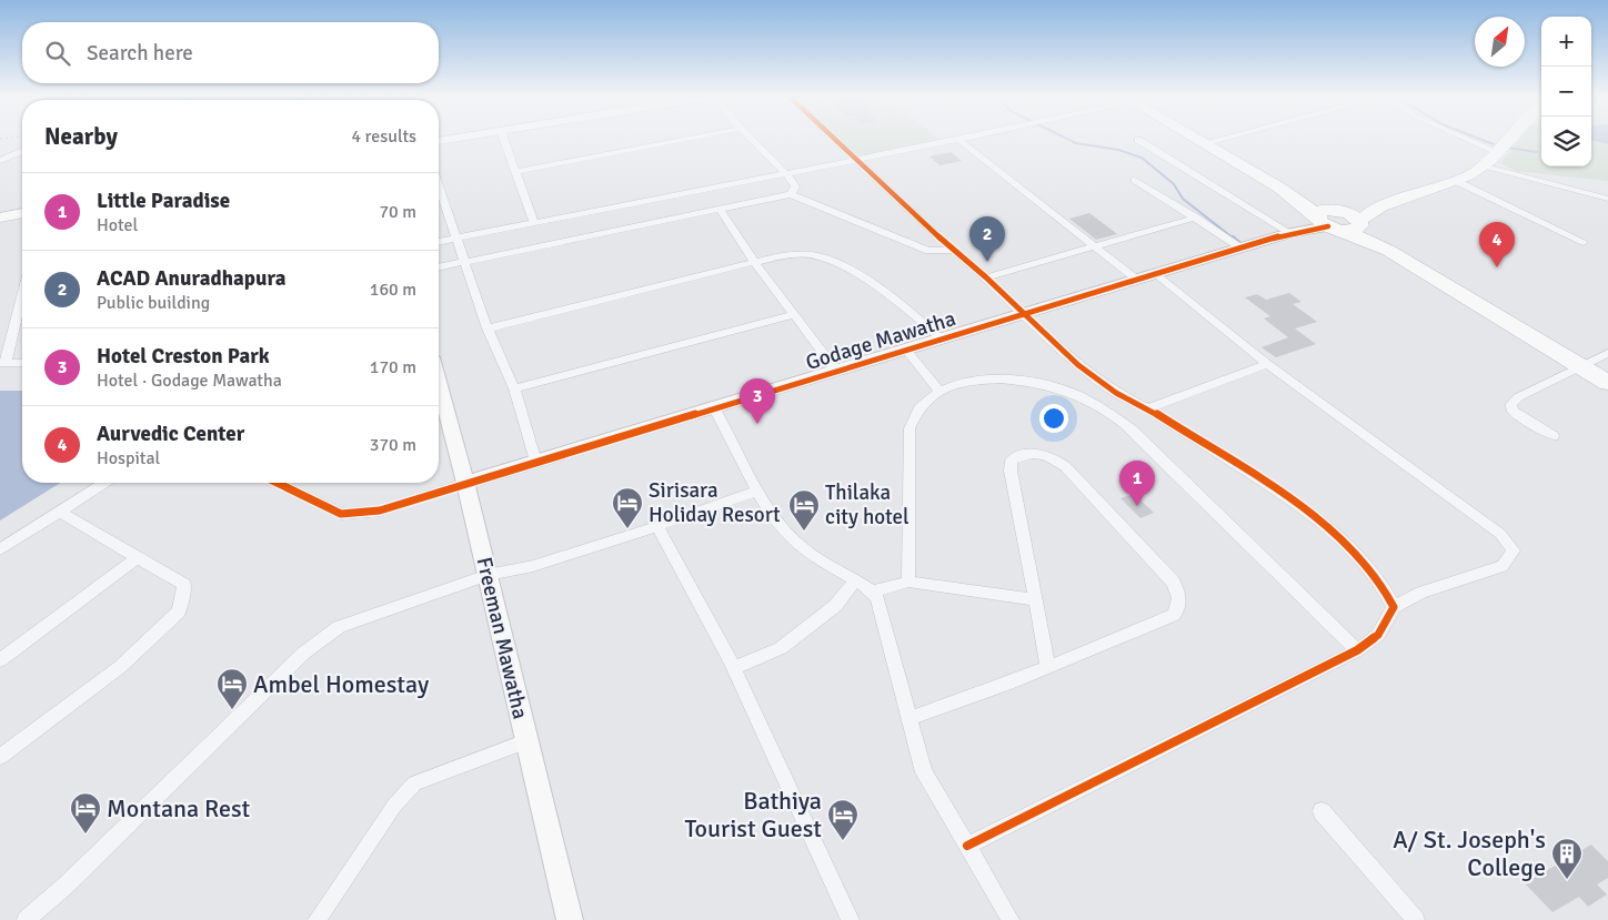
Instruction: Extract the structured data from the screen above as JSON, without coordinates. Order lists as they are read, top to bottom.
{
  "streets": {
    "street": ["Godage Mawatha", "Freeman Mawatha"]
  },
  "crossings": [
    ["Godage Mawatha", "Freeman Mawatha"]
  ],
  "places": {
    "hotel": [
      "Sirisara Holiday Resort",
      "Thilaka city hotel",
      "Ambel Homestay",
      "Montana Rest",
      "Bathiya Tourist Guest"
    ],
    "building": ["A/ St. Joseph's College"]
  },
  "north": "top right",
  "page": {
    "map_buttons": ["+", "−"],
    "search": "Search here",
    "heading": ["Nearby", "4 results"],
    "list": [
      {
        "mark": "1",
        "name": "Little Paradise",
        "note": "Hotel",
        "value": "70 m"
      },
      {
        "mark": "2",
        "name": "ACAD Anuradhapura",
        "note": "Public building",
        "value": "160 m"
      },
      {
        "mark": "3",
        "name": "Hotel Creston Park",
        "note": "Hotel · Godage Mawatha",
        "value": "170 m"
      },
      {
        "mark": "4",
        "name": "Aurvedic Center",
        "note": "Hospital",
        "value": "370 m"
      }
    ],
    "pins": [
      "2",
      "4",
      "3",
      "1"
    ]
  }
}
